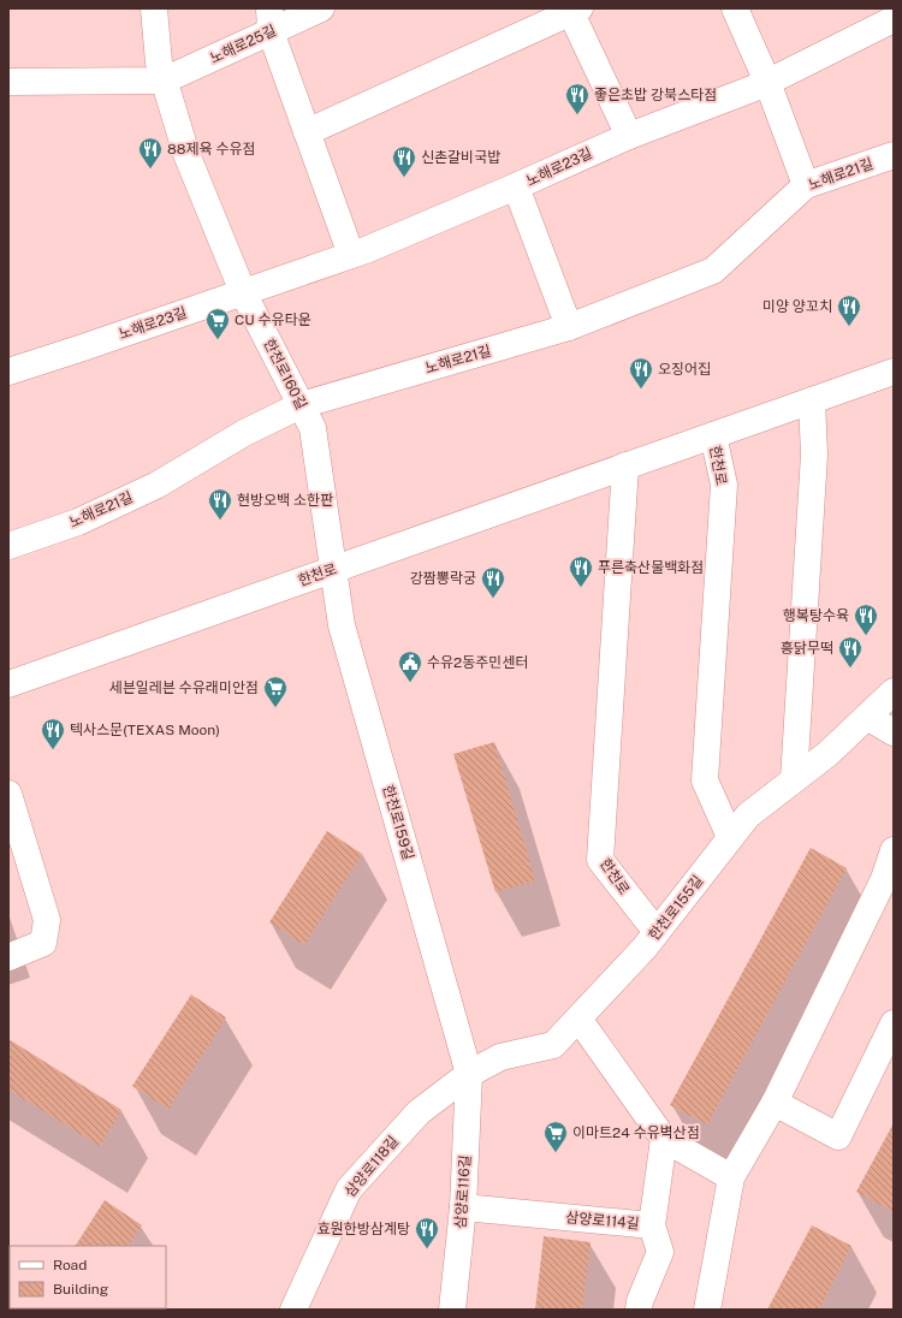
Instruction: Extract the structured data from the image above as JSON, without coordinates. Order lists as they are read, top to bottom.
{
  "streets": {
    "street": [
      "노해로25길",
      "노해로23길",
      "노해로21길",
      "한천로160길",
      "한천로",
      "한천로159길",
      "한천로155길",
      "삼양로118길",
      "삼양로116길",
      "삼양로114길"
    ]
  },
  "crossings": [
    ["노해로25길", "한천로160길"],
    ["노해로23길", "한천로160길"],
    ["노해로21길", "한천로160길"],
    ["한천로160길", "한천로"],
    ["한천로160길", "한천로159길"],
    ["한천로", "한천로159길"],
    ["한천로", "한천로155길"],
    ["한천로159길", "한천로155길"],
    ["한천로159길", "삼양로118길"],
    ["한천로159길", "삼양로116길"],
    ["한천로155길", "삼양로118길"],
    ["한천로155길", "삼양로116길"],
    ["삼양로118길", "삼양로116길"],
    ["삼양로116길", "삼양로114길"]
  ],
  "places": {
    "restaurant": [
      "좋은초밥 강북스타점",
      "88제육 수유점",
      "신촌갈비국밥",
      "미양 양꼬치",
      "오징어집",
      "현방오백 소한판",
      "푸른축산물백화점",
      "강짬뽕락궁",
      "행복탕수육",
      "흥닭무떡",
      "텍사스문(TEXAS Moon)",
      "효원한방삼계탕"
    ],
    "supermarket": ["CU 수유타운", "세븐일레븐 수유래미안점", "이마트24 수유벽산점"],
    "public building": ["수유2동주민센터"]
  },
  "legend": ["Road", "Building"]
}
